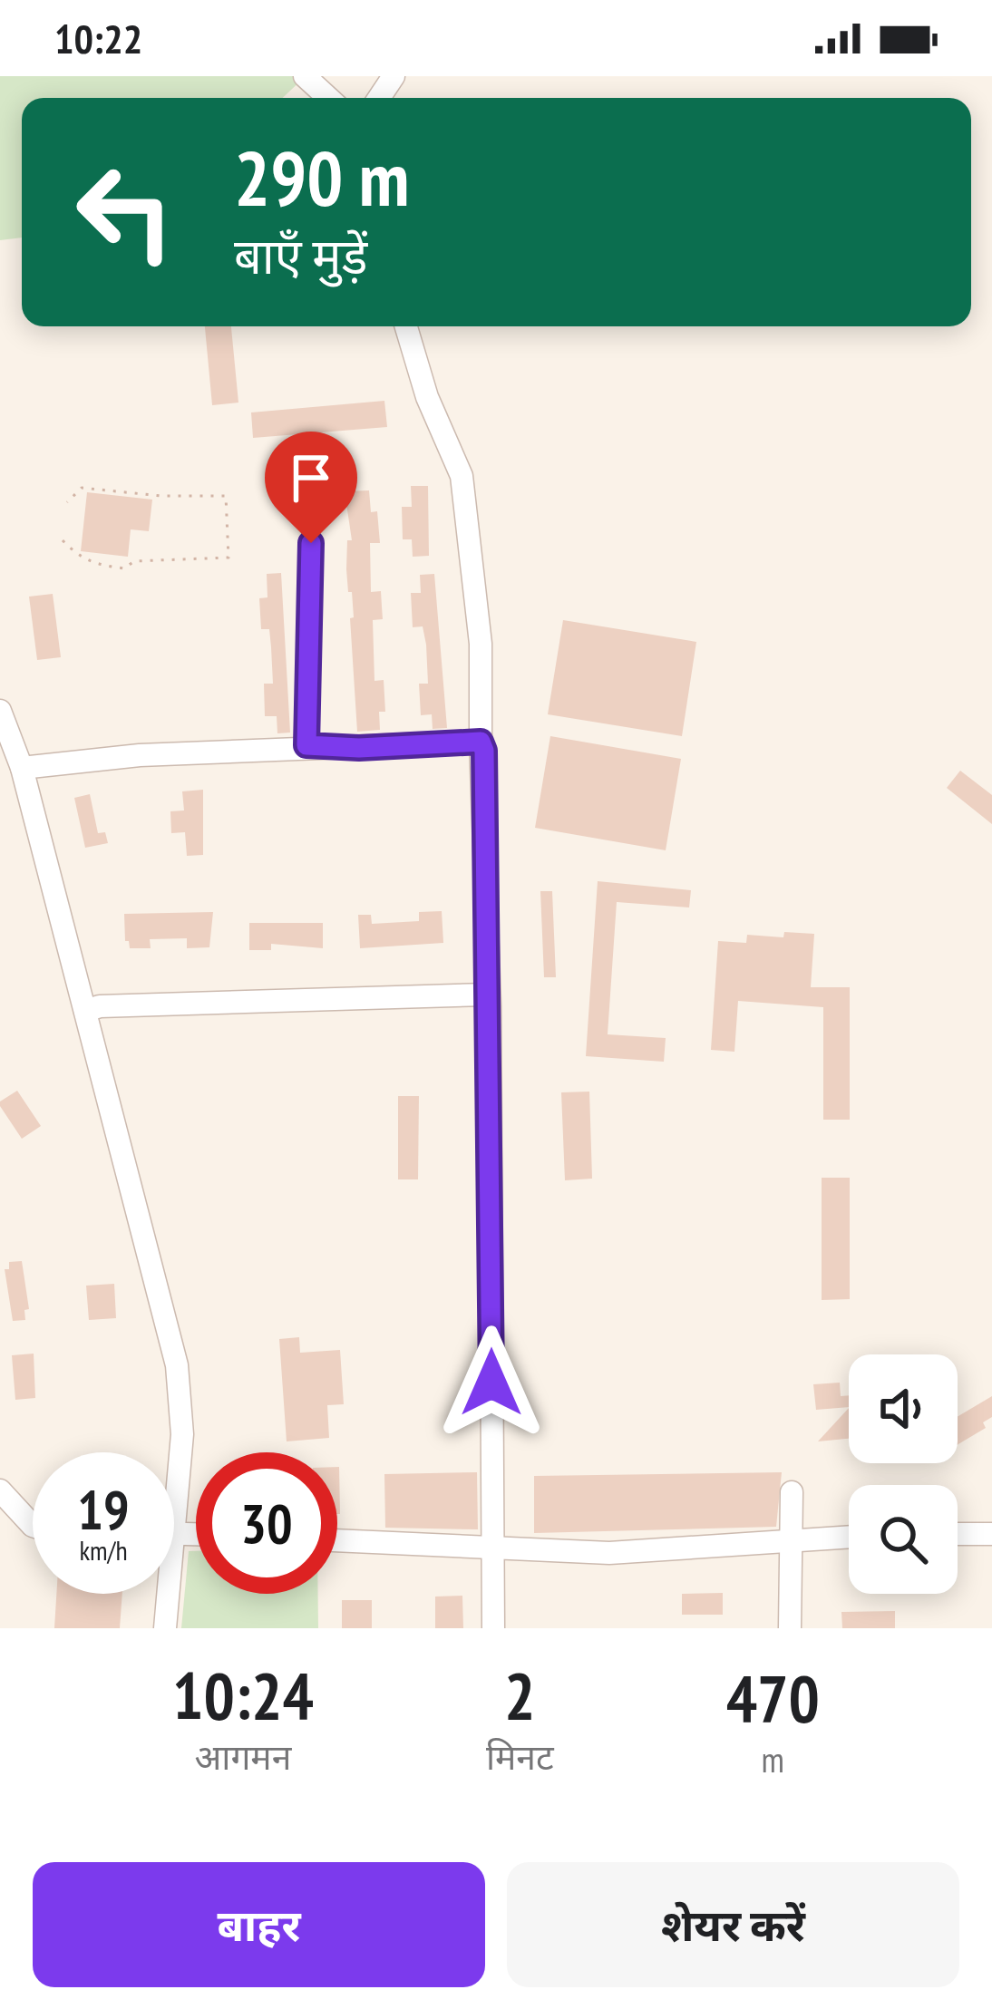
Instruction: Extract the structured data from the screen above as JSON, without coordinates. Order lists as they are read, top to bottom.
{
  "page": {
    "status": "10:22",
    "turn": ["290 m", "बाएँ मुड़ें"],
    "speed": "19 km/h",
    "limit": "30",
    "eta": [
      "10:24",
      "आगमन",
      "2",
      "मिनट",
      "470",
      "m"
    ],
    "buttons": ["बाहर", "शेयर करें"]
  }
}
